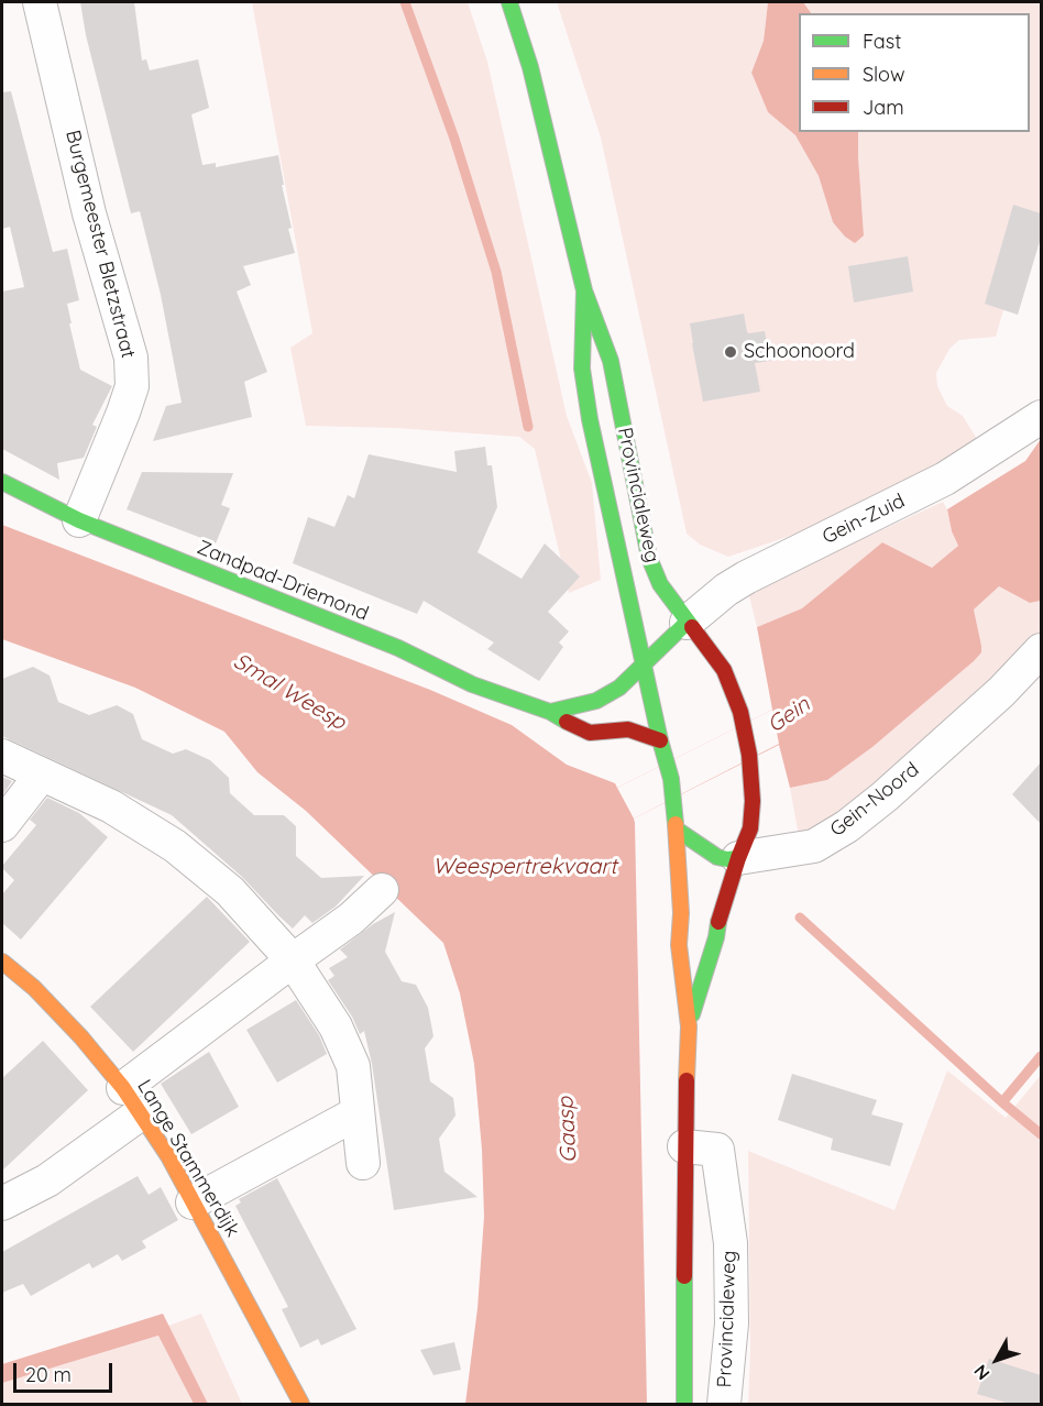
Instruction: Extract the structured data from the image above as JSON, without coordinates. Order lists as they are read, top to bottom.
{
  "streets": {
    "main road": [
      "Provincialeweg",
      "Zandpad-Driemond",
      "Gein-Noord",
      "Lange Stammerdijk"
    ],
    "street": ["Burgemeester Bletzstraat", "Gein-Zuid"]
  },
  "crossings": [
    ["Burgemeester Bletzstraat", "Zandpad-Driemond"],
    ["Provincialeweg", "Gein-Zuid"],
    ["Provincialeweg", "Zandpad-Driemond"],
    ["Provincialeweg", "Gein-Noord"]
  ],
  "water": [
    "Smal Weesp",
    "Gein",
    "Weespertrekvaart",
    "Gaasp"
  ],
  "places": ["Schoonoord"],
  "legend": ["Fast", "Slow", "Jam"],
  "scale_bar": "20 m",
  "north": "bottom left"
}
